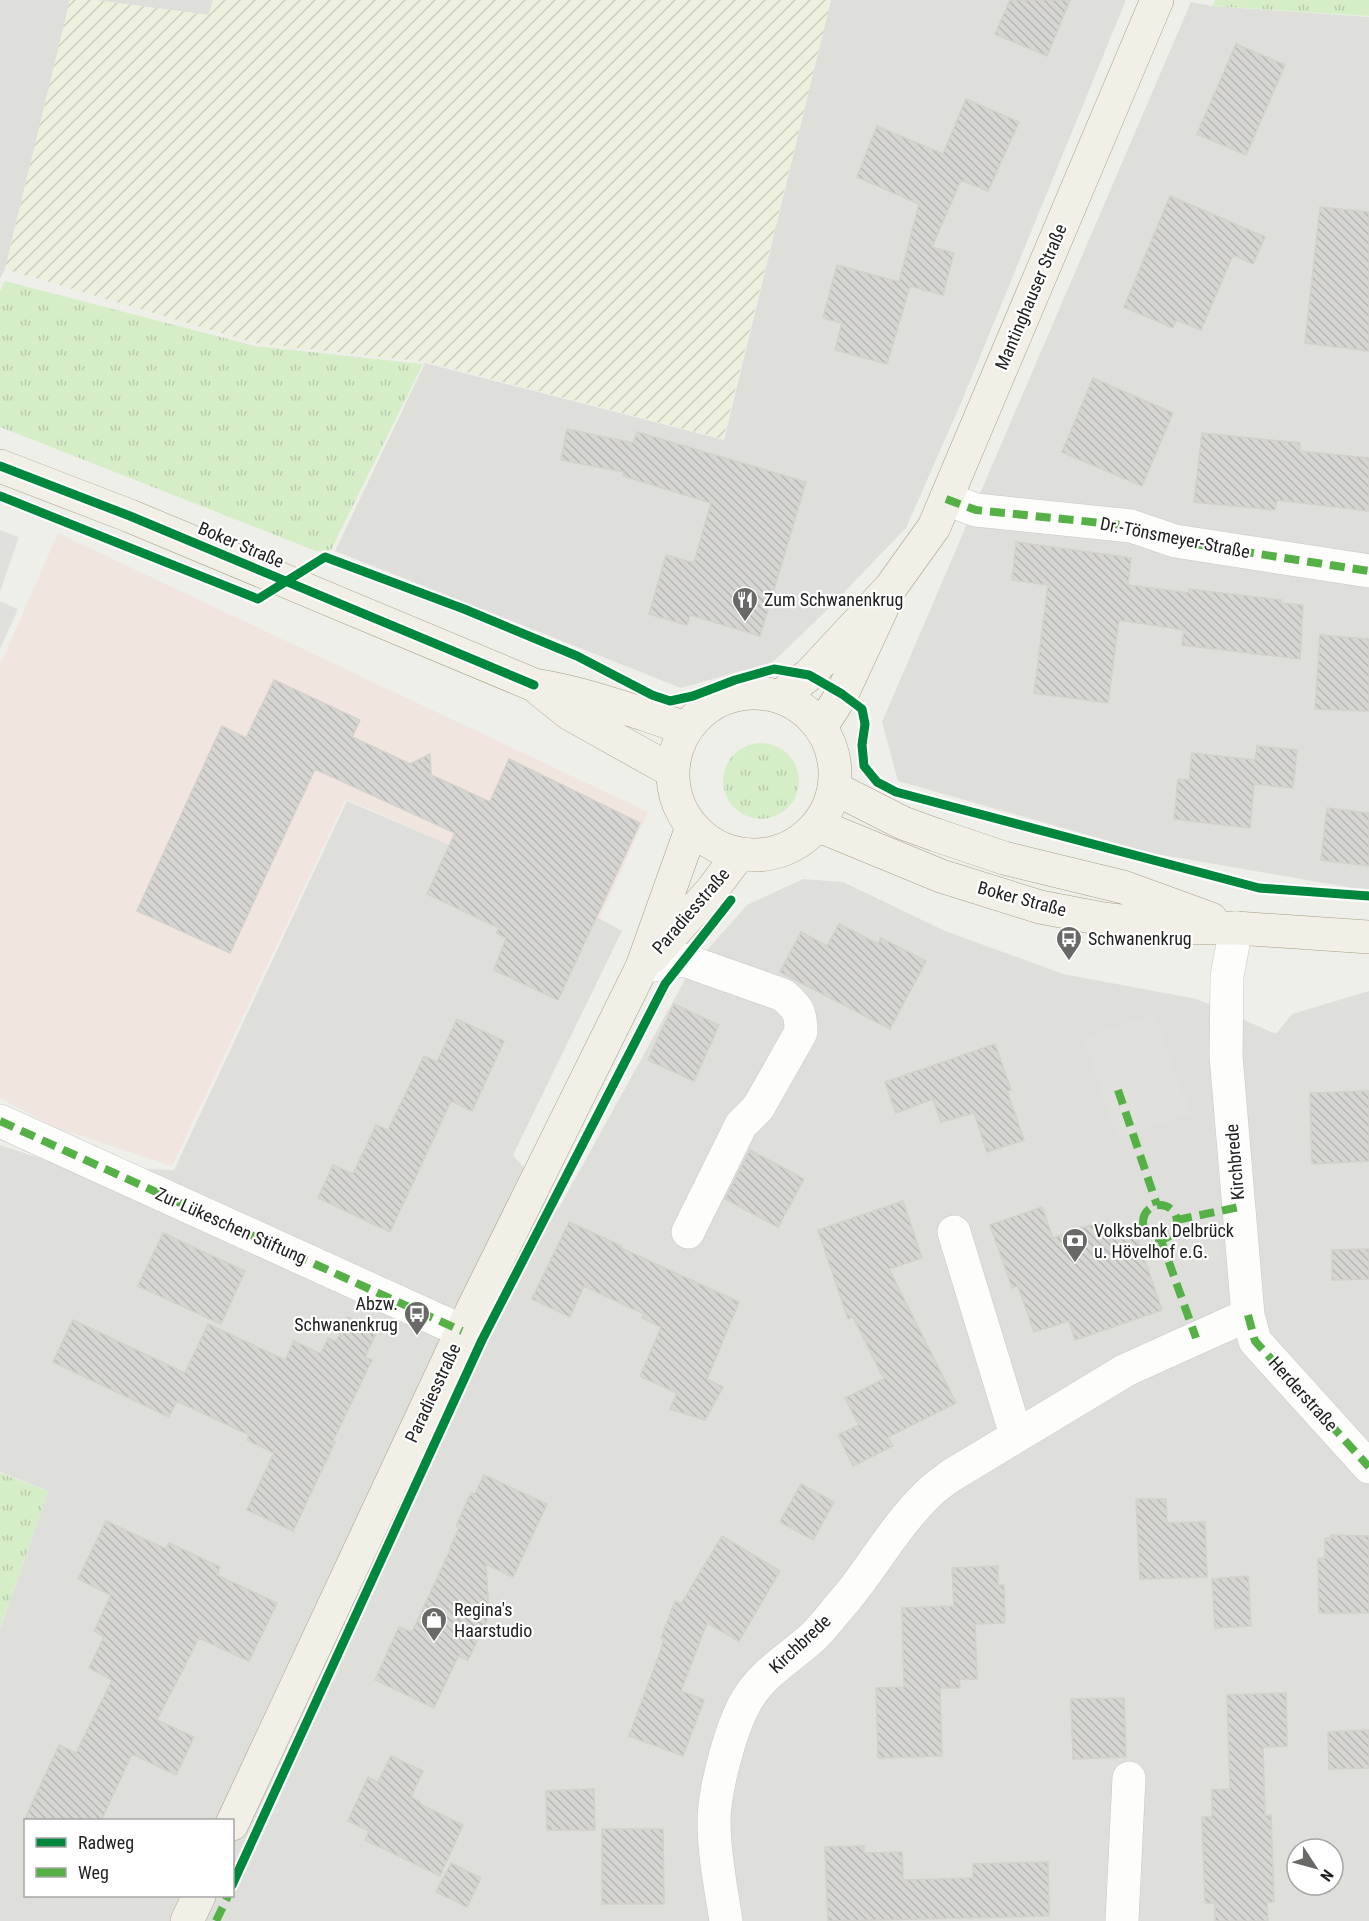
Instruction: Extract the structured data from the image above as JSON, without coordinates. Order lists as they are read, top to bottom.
{
  "streets": {
    "main road": ["Mantinghauser Straße", "Boker Straße", "Paradiesstraße"],
    "street": [
      "Dr.-Tönsmeyer-Straße",
      "Kirchbrede",
      "Zur Lükeschen Stiftung",
      "Herderstraße"
    ]
  },
  "crossings": [
    ["Mantinghauser Straße", "Dr.-Tönsmeyer-Straße"],
    ["Mantinghauser Straße", "Boker Straße"],
    ["Mantinghauser Straße", "Paradiesstraße"],
    ["Boker Straße", "Paradiesstraße"],
    ["Boker Straße", "Kirchbrede"],
    ["Paradiesstraße", "Zur Lükeschen Stiftung"],
    ["Kirchbrede", "Herderstraße"]
  ],
  "places": {
    "restaurant": ["Zum Schwanenkrug"],
    "bus stop": ["Schwanenkrug", "Abzw. Schwanenkrug"],
    "bank": ["Volksbank Delbrück u. Hövelhof e.G."],
    "shop": ["Regina's Haarstudio"]
  },
  "legend": ["Radweg", "Weg"],
  "north": "bottom right"
}
